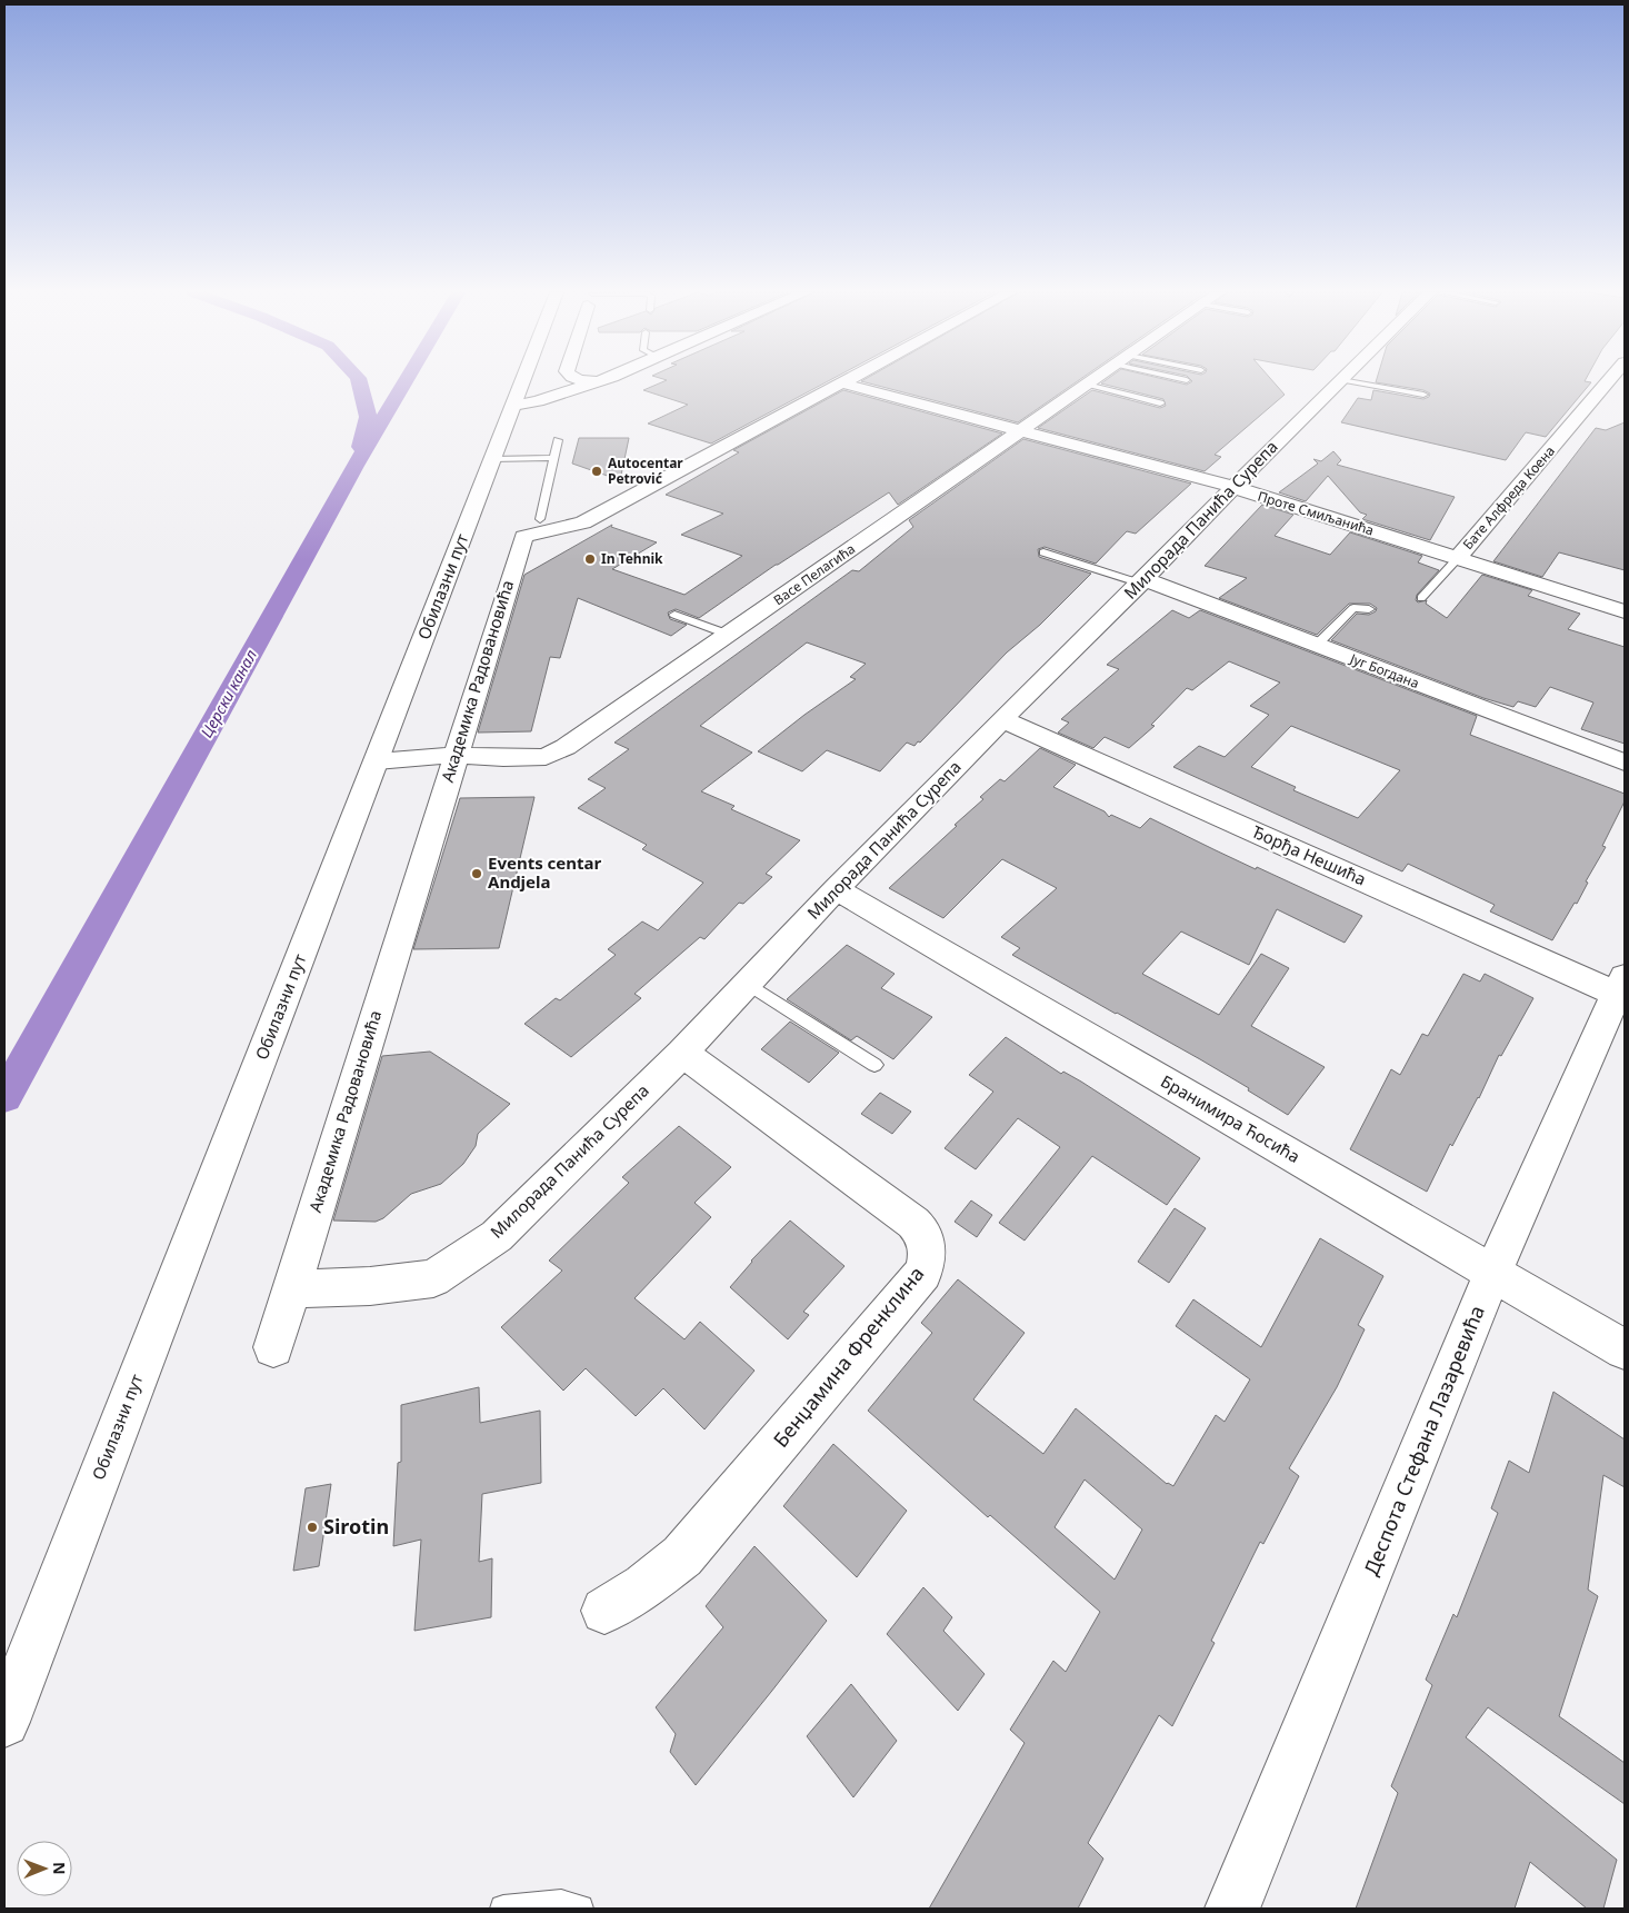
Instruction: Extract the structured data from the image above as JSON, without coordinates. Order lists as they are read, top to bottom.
{
  "streets": {
    "street": [
      "Бате Алфреда Коена",
      "Проте Смиљанића",
      "Милорада Панића Сурепа",
      "Васе Пелагића",
      "Обилазни пут",
      "Југ Богдана",
      "Академика Радовановића",
      "Ђорђа Нешића",
      "Бранимира Ћосића",
      "Бенџамина Френклина",
      "Деспота Стефана Лазаревића"
    ]
  },
  "crossings": [
    ["Бате Алфреда Коена", "Проте Смиљанића"],
    ["Проте Смиљанића", "Милорада Панића Сурепа"],
    ["Проте Смиљанића", "Васе Пелагића"],
    ["Проте Смиљанића", "Академика Радовановића"],
    ["Милорада Панића Сурепа", "Југ Богдана"],
    ["Милорада Панића Сурепа", "Академика Радовановића"],
    ["Милорада Панића Сурепа", "Ђорђа Нешића"],
    ["Милорада Панића Сурепа", "Бранимира Ћосића"],
    ["Милорада Панића Сурепа", "Бенџамина Френклина"],
    ["Васе Пелагића", "Обилазни пут"],
    ["Васе Пелагића", "Академика Радовановића"],
    ["Ђорђа Нешића", "Деспота Стефана Лазаревића"],
    ["Бранимира Ћосића", "Деспота Стефана Лазаревића"]
  ],
  "water": ["Церски канал"],
  "places": [
    "Autocentar Petrović",
    "In Tehnik",
    "Events centar Andjela",
    "Sirotin"
  ],
  "north": "right"
}
